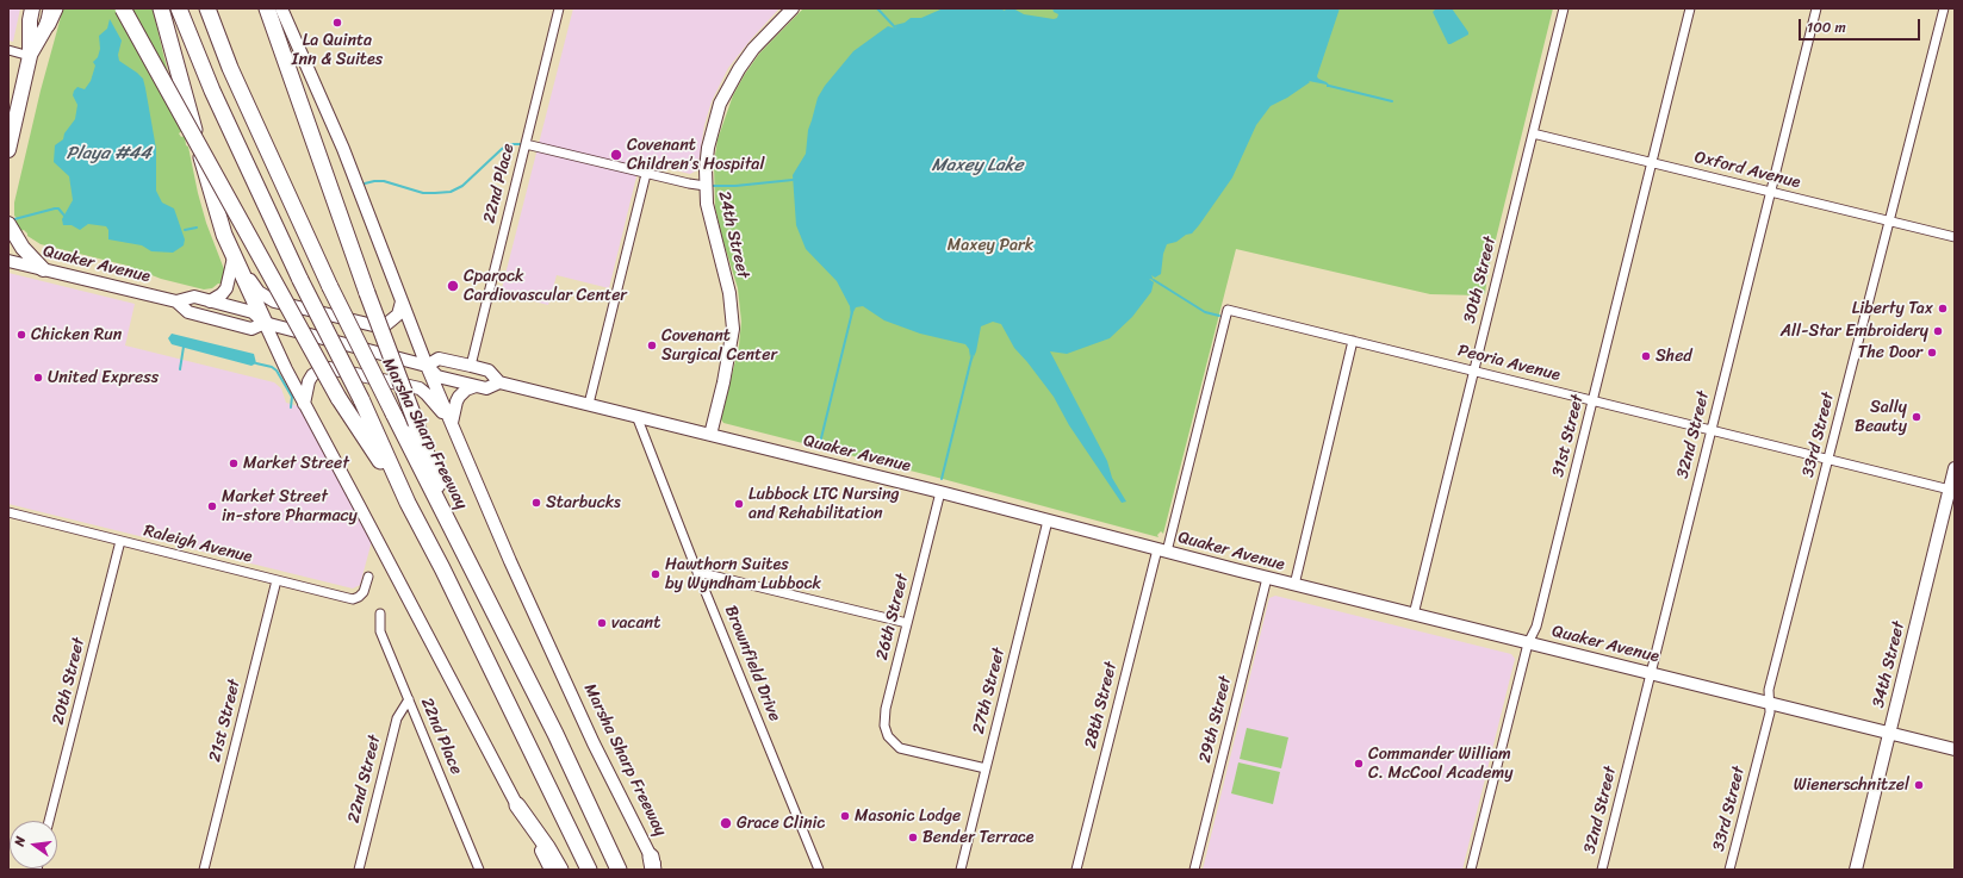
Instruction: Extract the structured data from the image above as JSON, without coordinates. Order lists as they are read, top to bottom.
{
  "streets": {
    "highway": ["Marsha Sharp Freeway"],
    "main road": ["24th Street", "Quaker Avenue", "34th Street"],
    "street": [
      "Oxford Avenue",
      "22nd Place",
      "30th Street",
      "Peoria Avenue",
      "32nd Street",
      "33rd Street",
      "31st Street",
      "Raleigh Avenue",
      "26th Street",
      "Brownfield Drive",
      "20th Street",
      "27th Street",
      "28th Street",
      "29th Street",
      "21st Street",
      "22nd Street"
    ]
  },
  "crossings": [
    ["Oxford Avenue", "30th Street"],
    ["Oxford Avenue", "32nd Street"],
    ["Oxford Avenue", "33rd Street"],
    ["Oxford Avenue", "31st Street"],
    ["22nd Place", "Quaker Avenue"],
    ["22nd Place", "22nd Street"],
    ["24th Street", "Quaker Avenue"],
    ["Quaker Avenue", "30th Street"],
    ["Quaker Avenue", "Marsha Sharp Freeway"],
    ["Quaker Avenue", "32nd Street"],
    ["Quaker Avenue", "33rd Street"],
    ["Quaker Avenue", "31st Street"],
    ["Quaker Avenue", "26th Street"],
    ["Quaker Avenue", "Brownfield Drive"],
    ["Quaker Avenue", "34th Street"],
    ["Quaker Avenue", "27th Street"],
    ["Quaker Avenue", "28th Street"],
    ["Quaker Avenue", "29th Street"],
    ["30th Street", "Peoria Avenue"],
    ["Peoria Avenue", "32nd Street"],
    ["Peoria Avenue", "33rd Street"],
    ["Peoria Avenue", "31st Street"],
    ["Peoria Avenue", "34th Street"],
    ["Peoria Avenue", "28th Street"],
    ["Raleigh Avenue", "20th Street"],
    ["Raleigh Avenue", "21st Street"],
    ["26th Street", "27th Street"]
  ],
  "water": ["Playa #44", "Maxey Lake"],
  "parks": ["Maxey Park"],
  "places": [
    "La Quinta Inn & Suites",
    "Covenant Children’s Hospital",
    "Cparock Cardiovascular Center",
    "Liberty Tax",
    "All-Star Embroidery",
    "Chicken Run",
    "Covenant Surgical Center",
    "The Door",
    "Shed",
    "United Express",
    "Sally Beauty",
    "Market Street",
    "Starbucks",
    "Lubbock LTC Nursing and Rehabilitation",
    "Market Street in-store Pharmacy",
    "Hawthorn Suites by Wyndham Lubbock",
    "vacant",
    "Commander William C. McCool Academy",
    "Wienerschnitzel",
    "Masonic Lodge",
    "Grace Clinic",
    "Bender Terrace"
  ],
  "scale_bar": "100 m",
  "north": "left"
}
